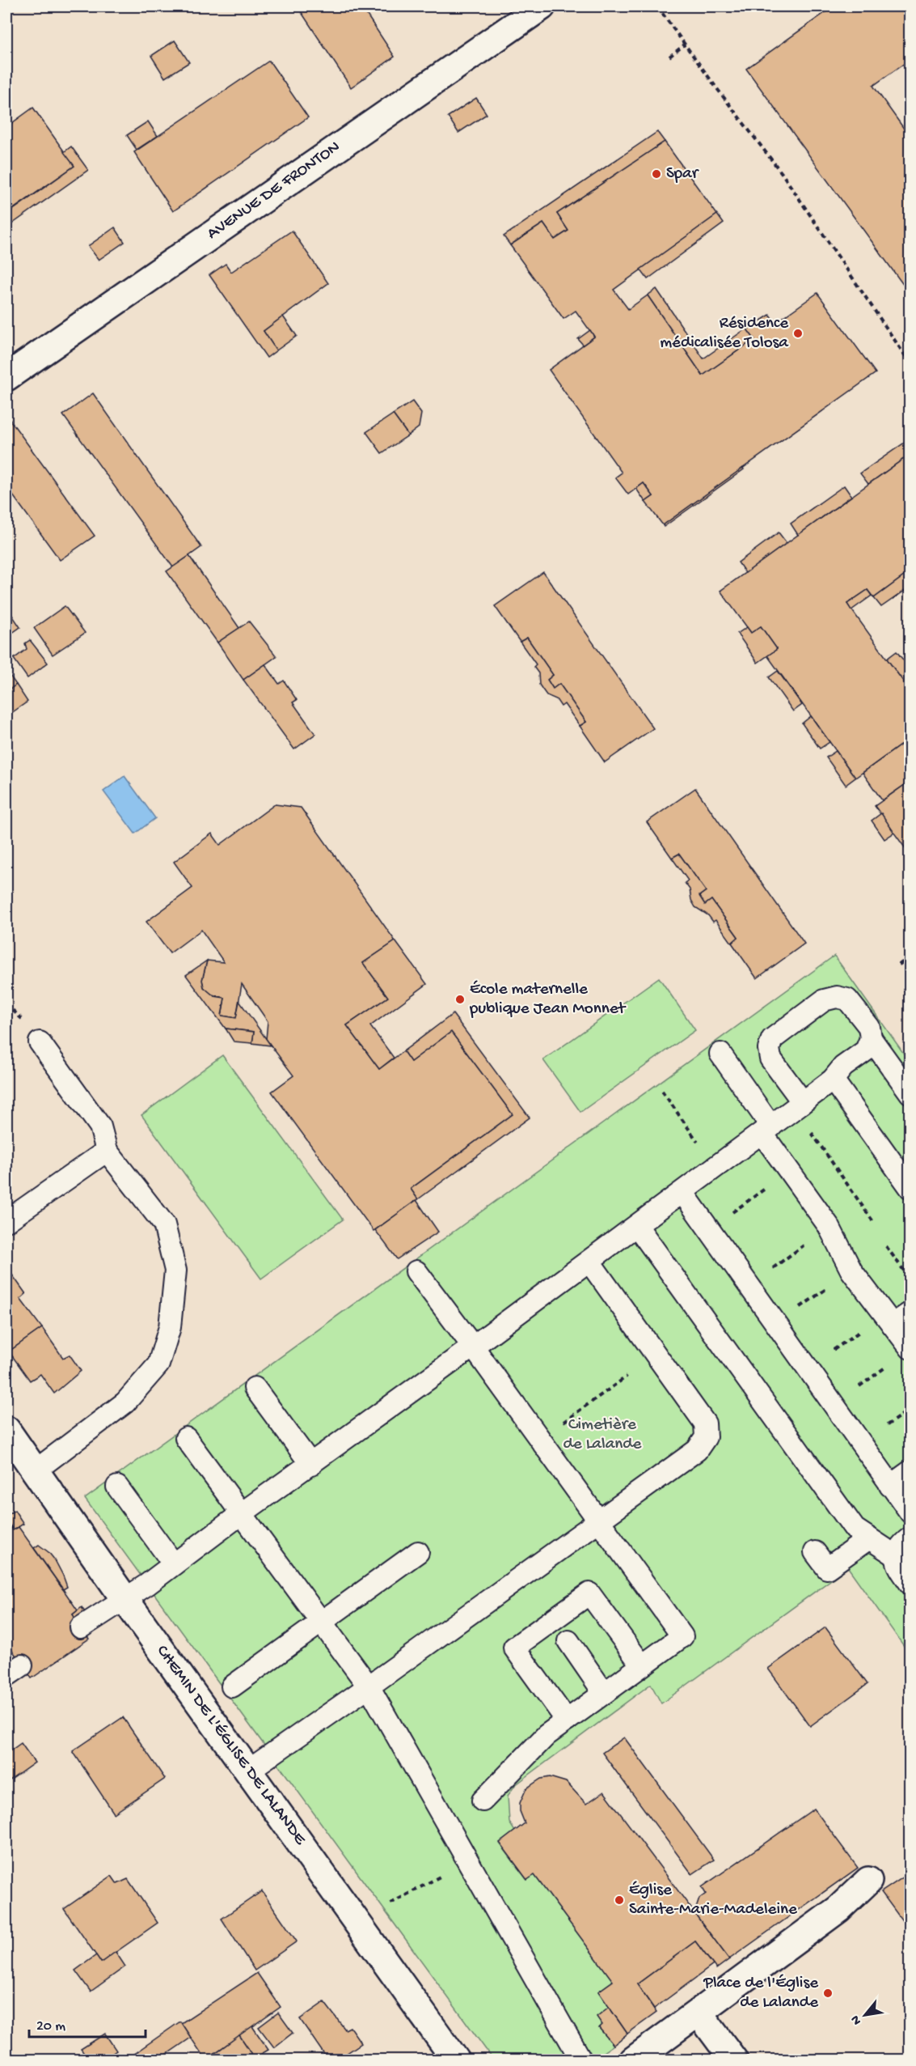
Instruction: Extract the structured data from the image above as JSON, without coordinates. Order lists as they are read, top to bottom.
{
  "streets": {
    "street": ["AVENUE DE FRONTON", "CHEMIN DE L'ÉGLISE DE LALANDE"]
  },
  "parks": ["Cimetière de Lalande"],
  "places": [
    "Spar",
    "Résidence médicalisée Tolosa",
    "École maternelle publique Jean Monnet",
    "Église Sainte-Marie-Madeleine",
    "Place de l'Église de Lalande"
  ],
  "scale_bar": "20 m",
  "north": "bottom left"
}
